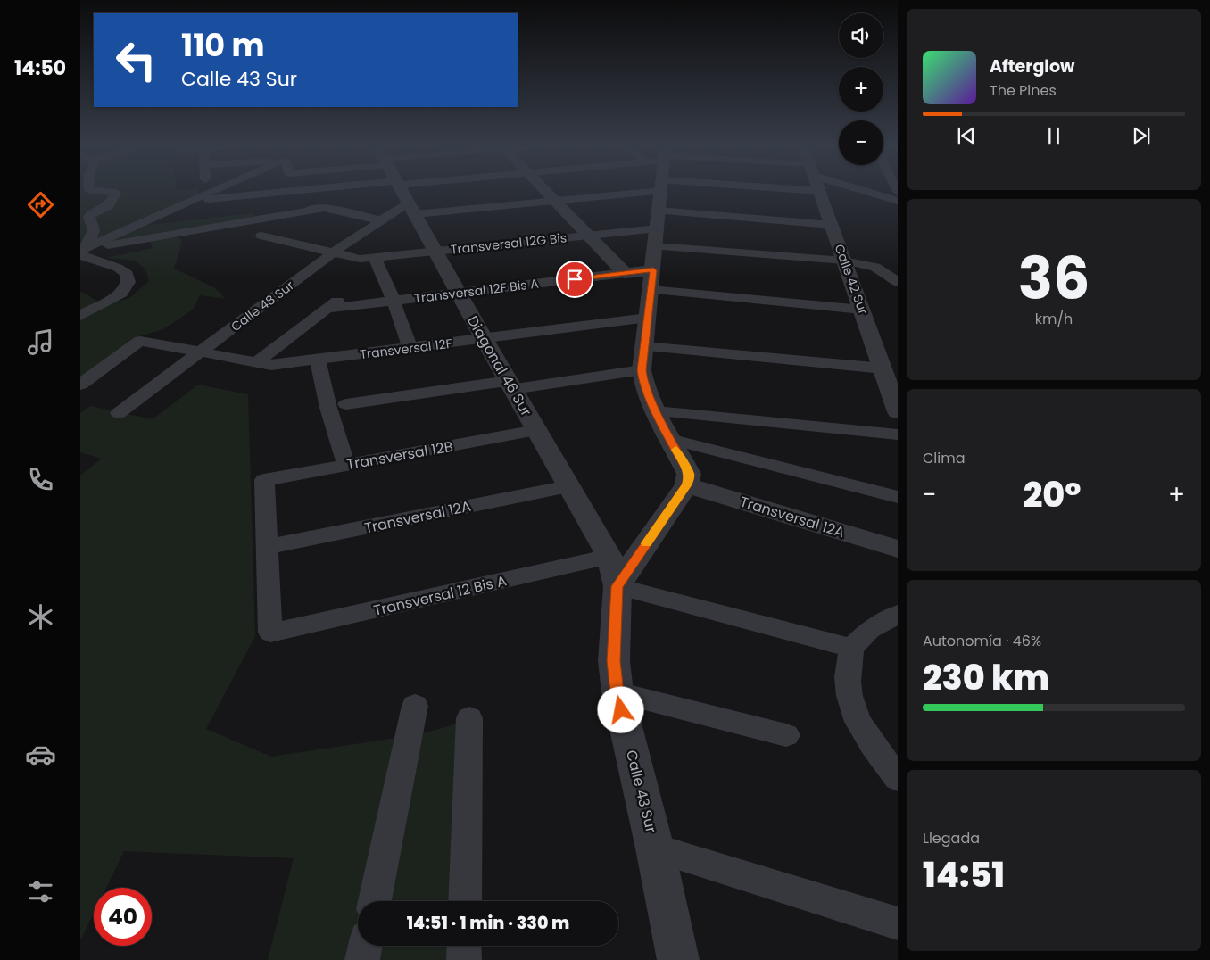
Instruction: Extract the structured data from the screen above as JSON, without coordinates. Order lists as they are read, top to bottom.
{
  "streets": {
    "street": [
      "Transversal 12G Bis",
      "Calle 42 Sur",
      "Transversal 12F Bis A",
      "Calle 48 Sur",
      "Transversal 12F",
      "Diagonal 46 Sur",
      "Transversal 12B",
      "Transversal 12A",
      "Transversal 12 Bis A",
      "Calle 43 Sur"
    ]
  },
  "crossings": [
    ["Transversal 12G Bis", "Calle 48 Sur"],
    ["Transversal 12G Bis", "Diagonal 46 Sur"],
    ["Transversal 12F Bis A", "Diagonal 46 Sur"],
    ["Calle 48 Sur", "Transversal 12F"],
    ["Calle 48 Sur", "Diagonal 46 Sur"],
    ["Transversal 12F", "Diagonal 46 Sur"],
    ["Diagonal 46 Sur", "Transversal 12B"],
    ["Diagonal 46 Sur", "Transversal 12A"],
    ["Diagonal 46 Sur", "Transversal 12 Bis A"],
    ["Diagonal 46 Sur", "Calle 43 Sur"],
    ["Transversal 12B", "Transversal 12A"],
    ["Transversal 12B", "Transversal 12 Bis A"],
    ["Transversal 12A", "Transversal 12 Bis A"],
    ["Transversal 12 Bis A", "Calle 43 Sur"]
  ],
  "page": {
    "tabs": "14:50",
    "map_buttons": ["+", "−"],
    "turn": ["110 m", "Calle 43 Sur"],
    "song": ["Afterglow", "The Pines"],
    "tile": [
      ["36", "km/h"],
      "Clima",
      ["Autonomía · 46%", "230 km"],
      ["Llegada", "14:51"]
    ],
    "heat": ["−", "20°", "+"],
    "limit": "40",
    "trip": "14:51 · 1 min · 330 m"
  }
}
